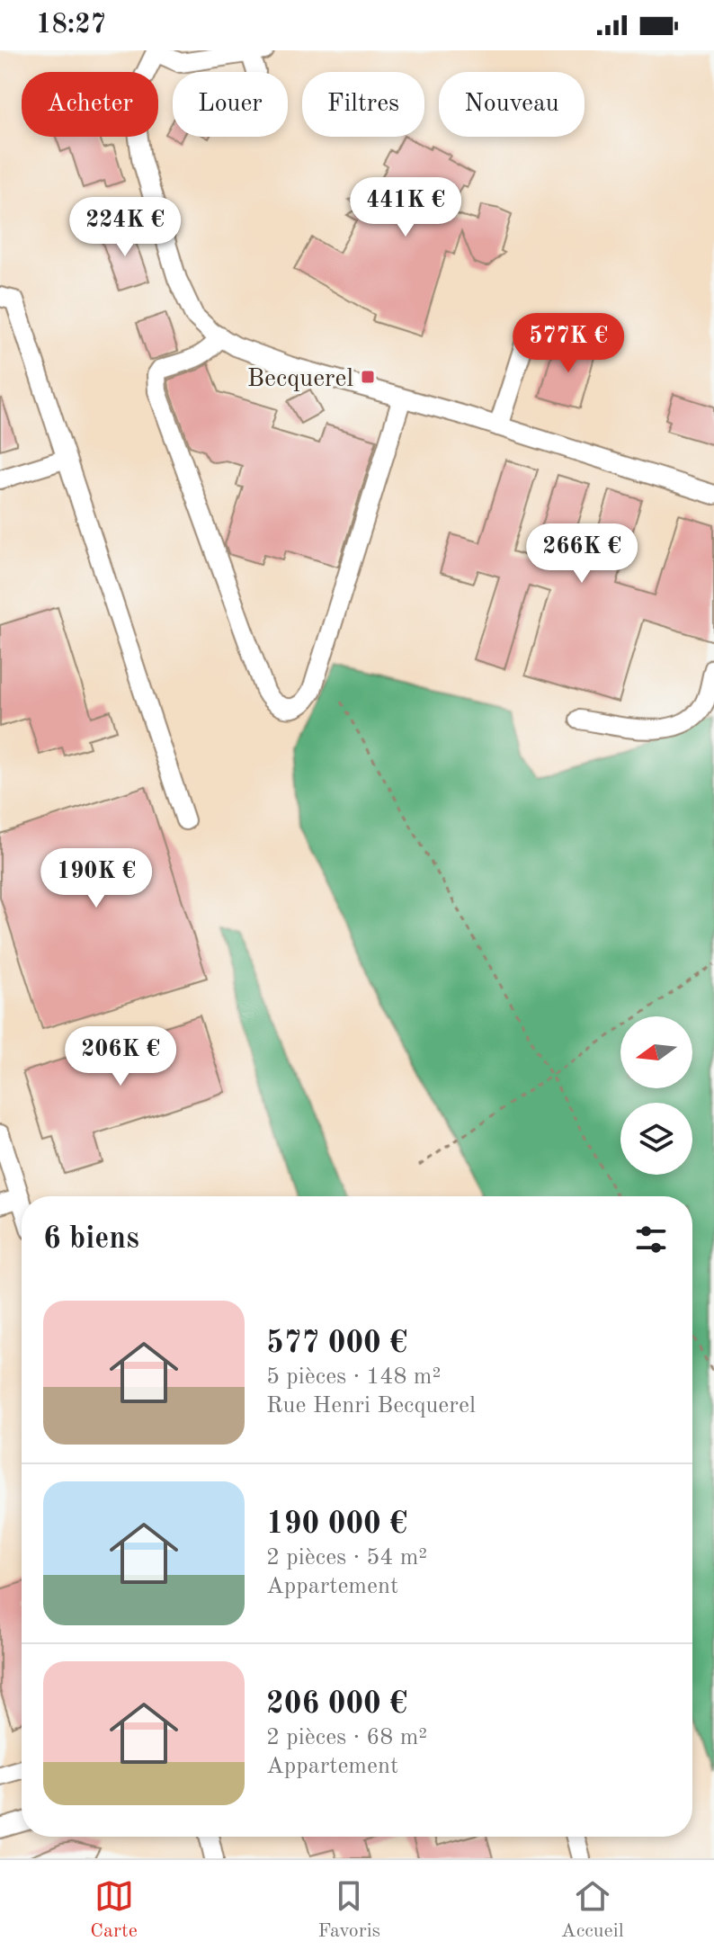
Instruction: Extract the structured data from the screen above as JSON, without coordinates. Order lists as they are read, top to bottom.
{
  "places": {
    "transit": ["Becquerel"]
  },
  "north": "left",
  "page": {
    "status": "18:27",
    "chip": [
      "Acheter",
      "Louer",
      "Filtres",
      "Nouveau"
    ],
    "price": [
      "441K €",
      "224K €",
      "577K €",
      "266K €",
      "190K €",
      "206K €"
    ],
    "heading": "6 biens",
    "list": [
      {
        "name": "577 000 €",
        "note": "5 pièces · 148 m² · Rue Henri Becquerel"
      },
      {
        "name": "190 000 €",
        "note": "2 pièces · 54 m² · Appartement"
      },
      {
        "name": "206 000 €",
        "note": "2 pièces · 68 m² · Appartement"
      }
    ],
    "tabs": ["Carte", "Favoris", "Accueil"]
  }
}
